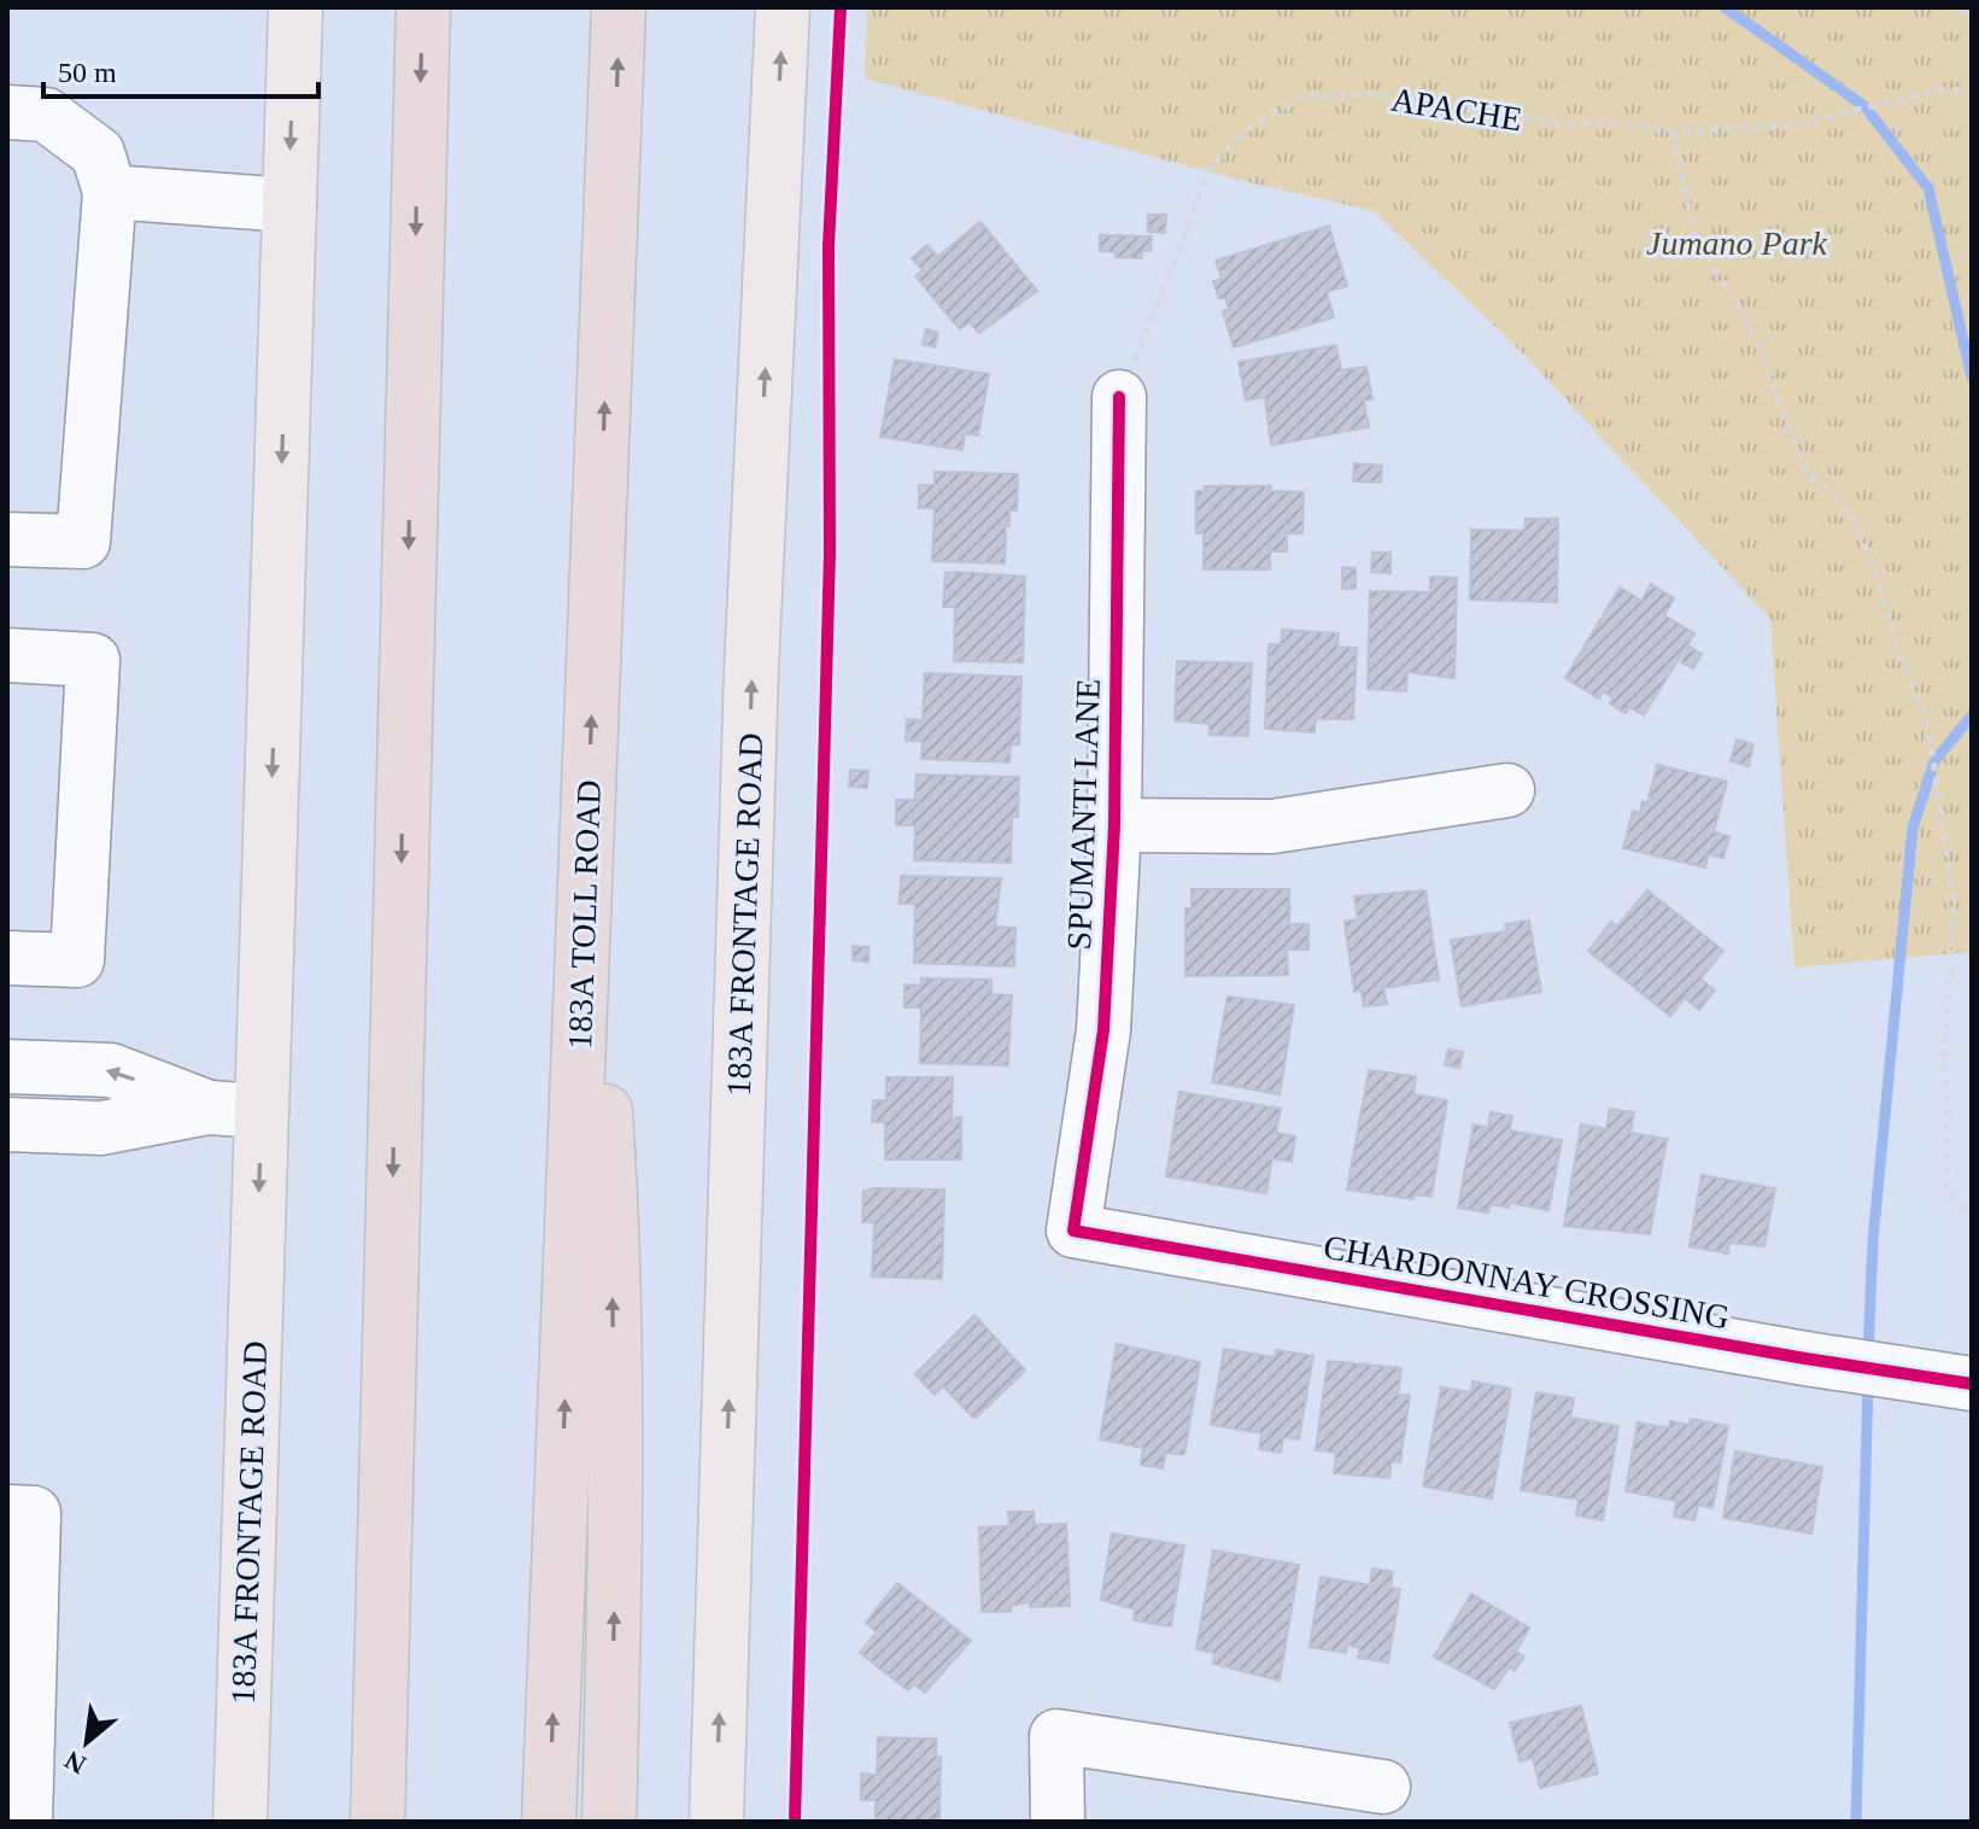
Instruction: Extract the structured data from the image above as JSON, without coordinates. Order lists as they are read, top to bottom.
{
  "streets": {
    "highway": ["183A TOLL ROAD"],
    "main road": ["183A FRONTAGE ROAD"],
    "street": ["SPUMANTI LANE", "CHARDONNAY CROSSING"],
    "path": ["APACHE"]
  },
  "crossings": [
    ["APACHE", "SPUMANTI LANE"],
    ["SPUMANTI LANE", "CHARDONNAY CROSSING"]
  ],
  "parks": ["Jumano Park"],
  "scale_bar": "50 m",
  "north": "bottom left"
}
